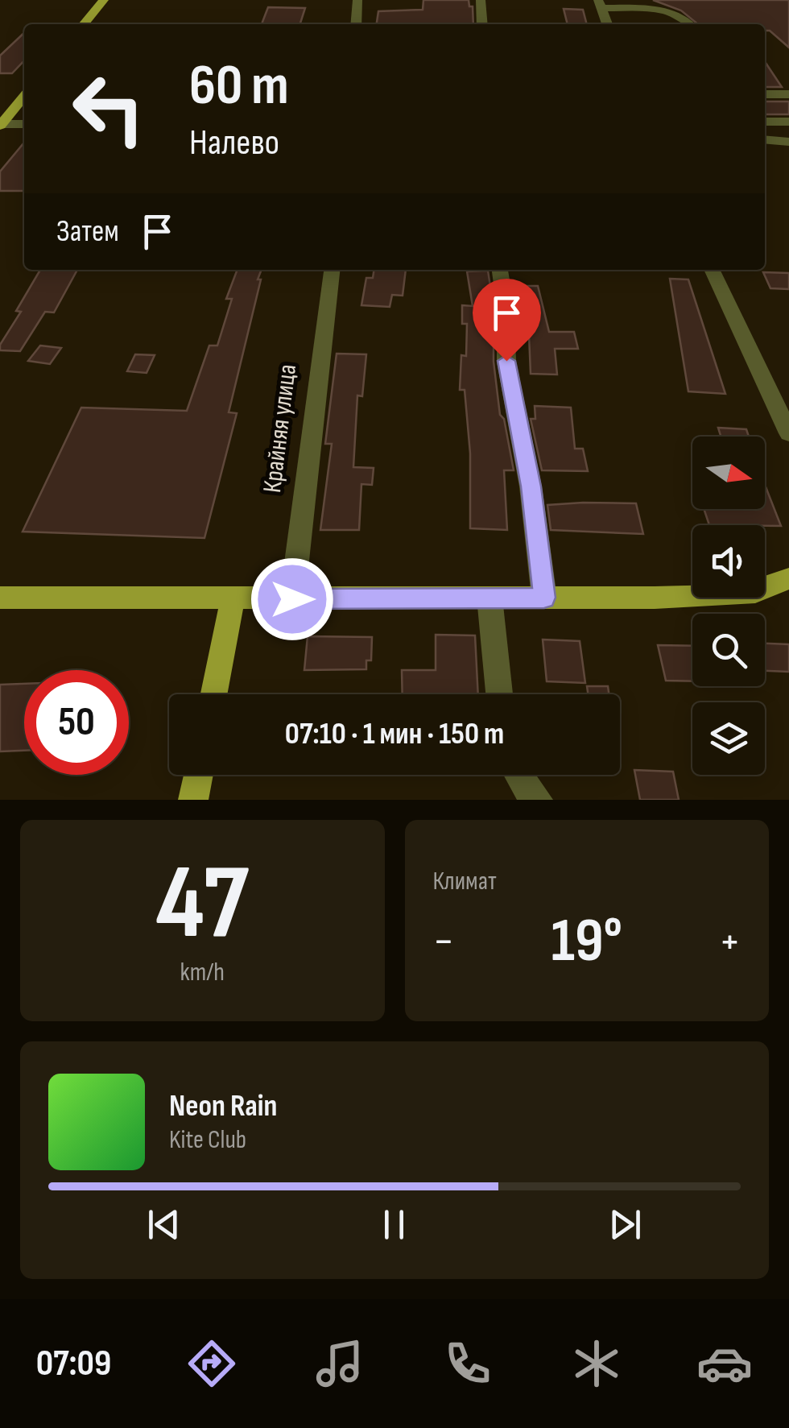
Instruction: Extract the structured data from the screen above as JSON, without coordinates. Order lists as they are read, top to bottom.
{
  "streets": {
    "street": ["Крайняя улица"]
  },
  "north": "right",
  "page": {
    "turn": ["60 m", "Налево"],
    "then": "Затем",
    "limit": "50",
    "trip": "07:10 · 1 мин · 150 m",
    "tile": [
      ["47", "km/h"],
      "Климат"
    ],
    "heat": ["−", "19°", "+"],
    "song": ["Neon Rain", "Kite Club"],
    "tabs": "07:09"
  }
}
